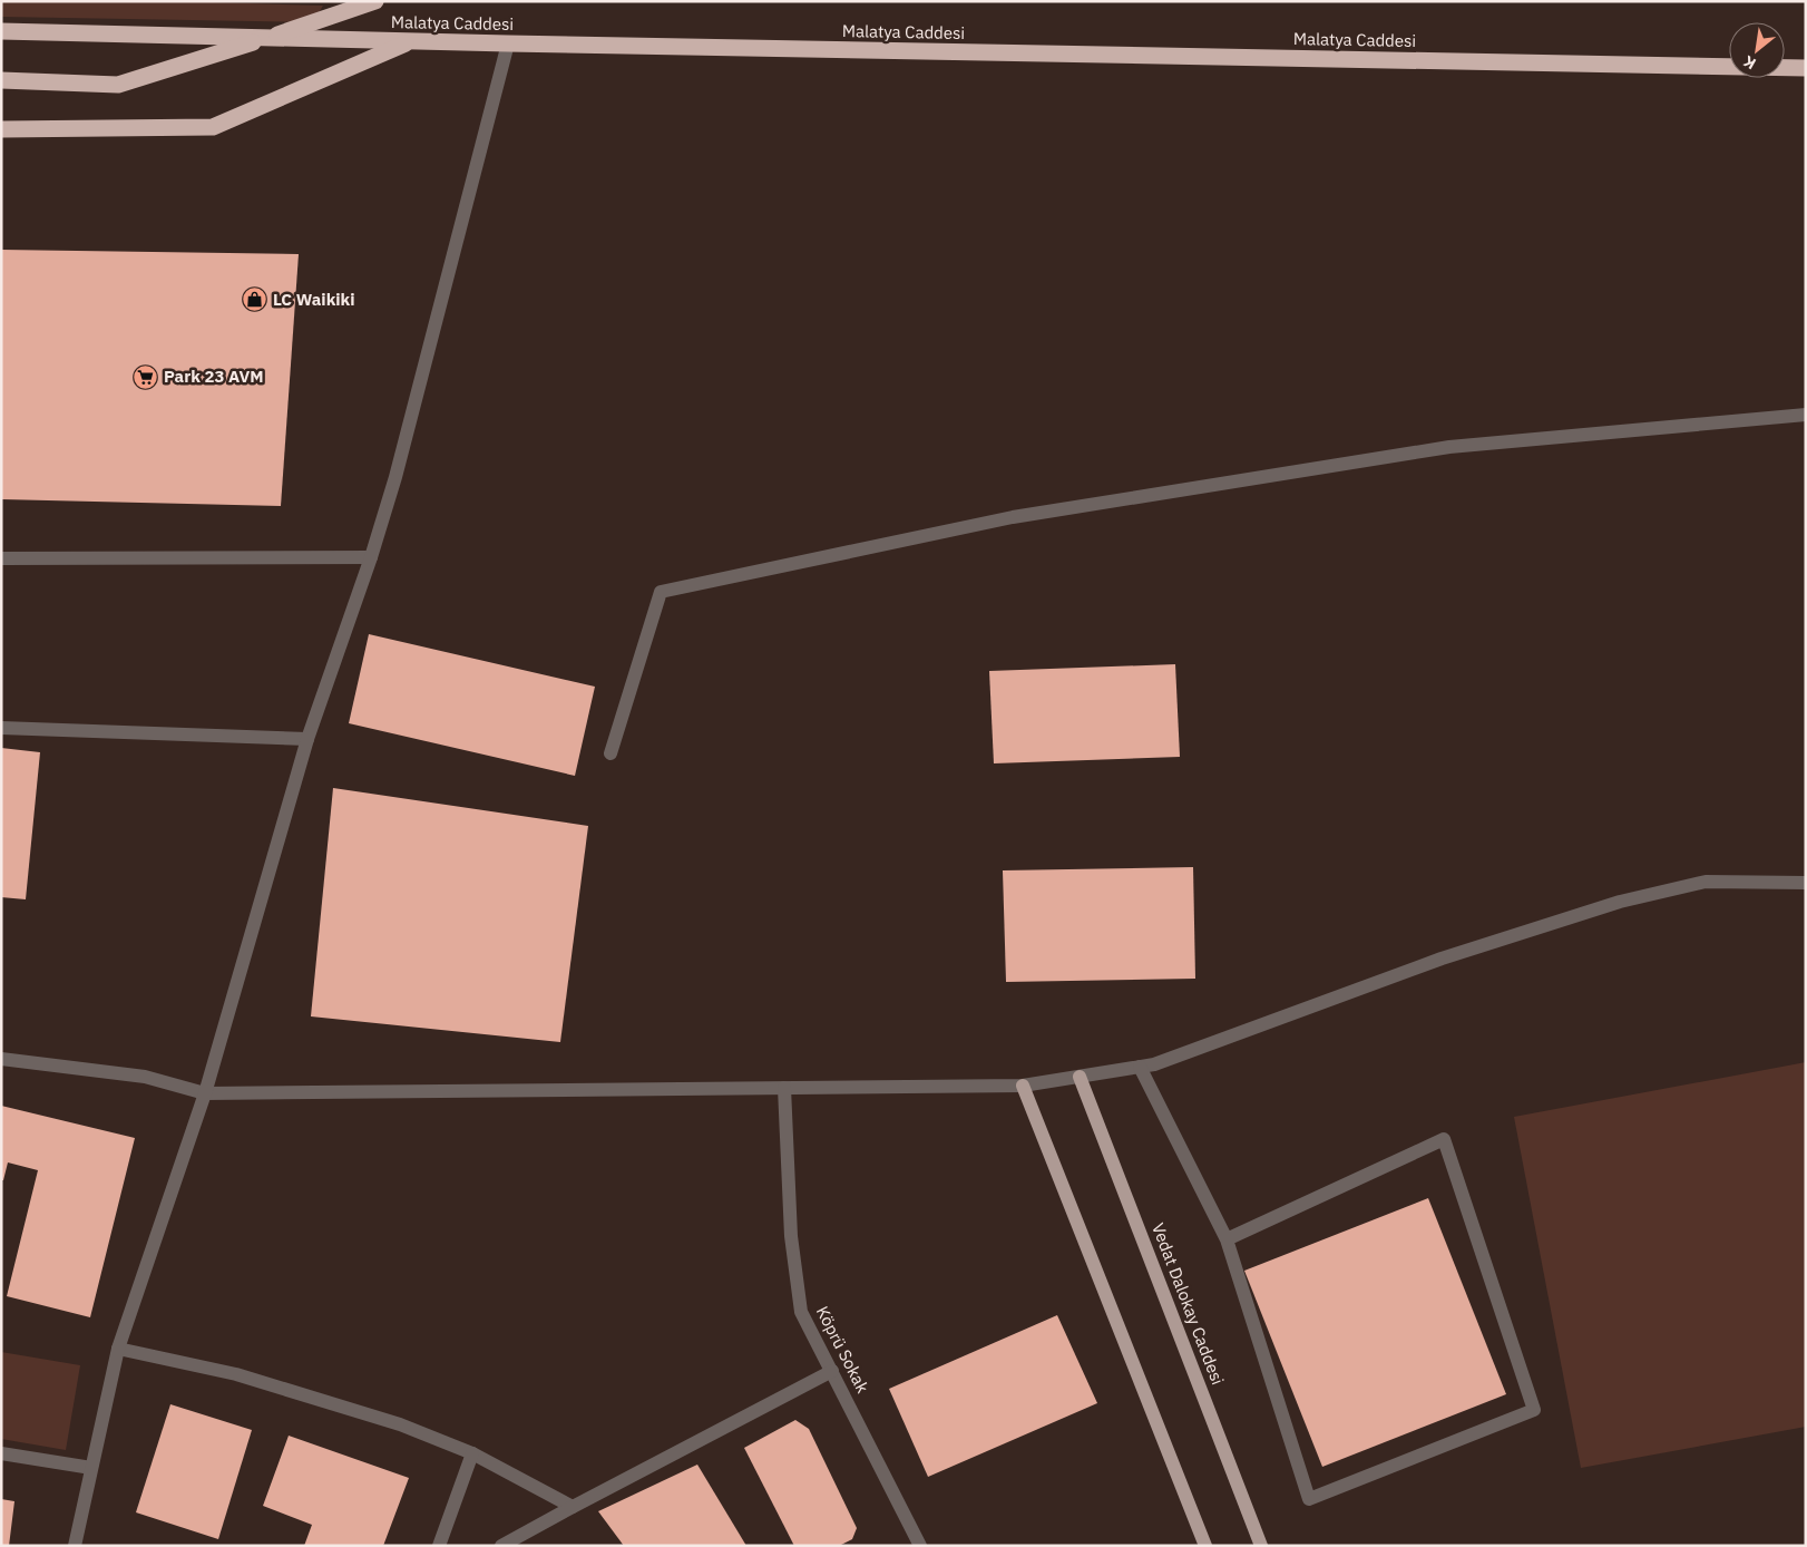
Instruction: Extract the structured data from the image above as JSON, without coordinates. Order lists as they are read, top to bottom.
{
  "streets": {
    "highway": ["Malatya Caddesi"],
    "main road": ["Vedat Dalokay Caddesi"],
    "street": ["Köprü Sokak"]
  },
  "places": {
    "shop": ["LC Waikiki"],
    "supermarket": ["Park 23 AVM"]
  },
  "north": "bottom left"
}
